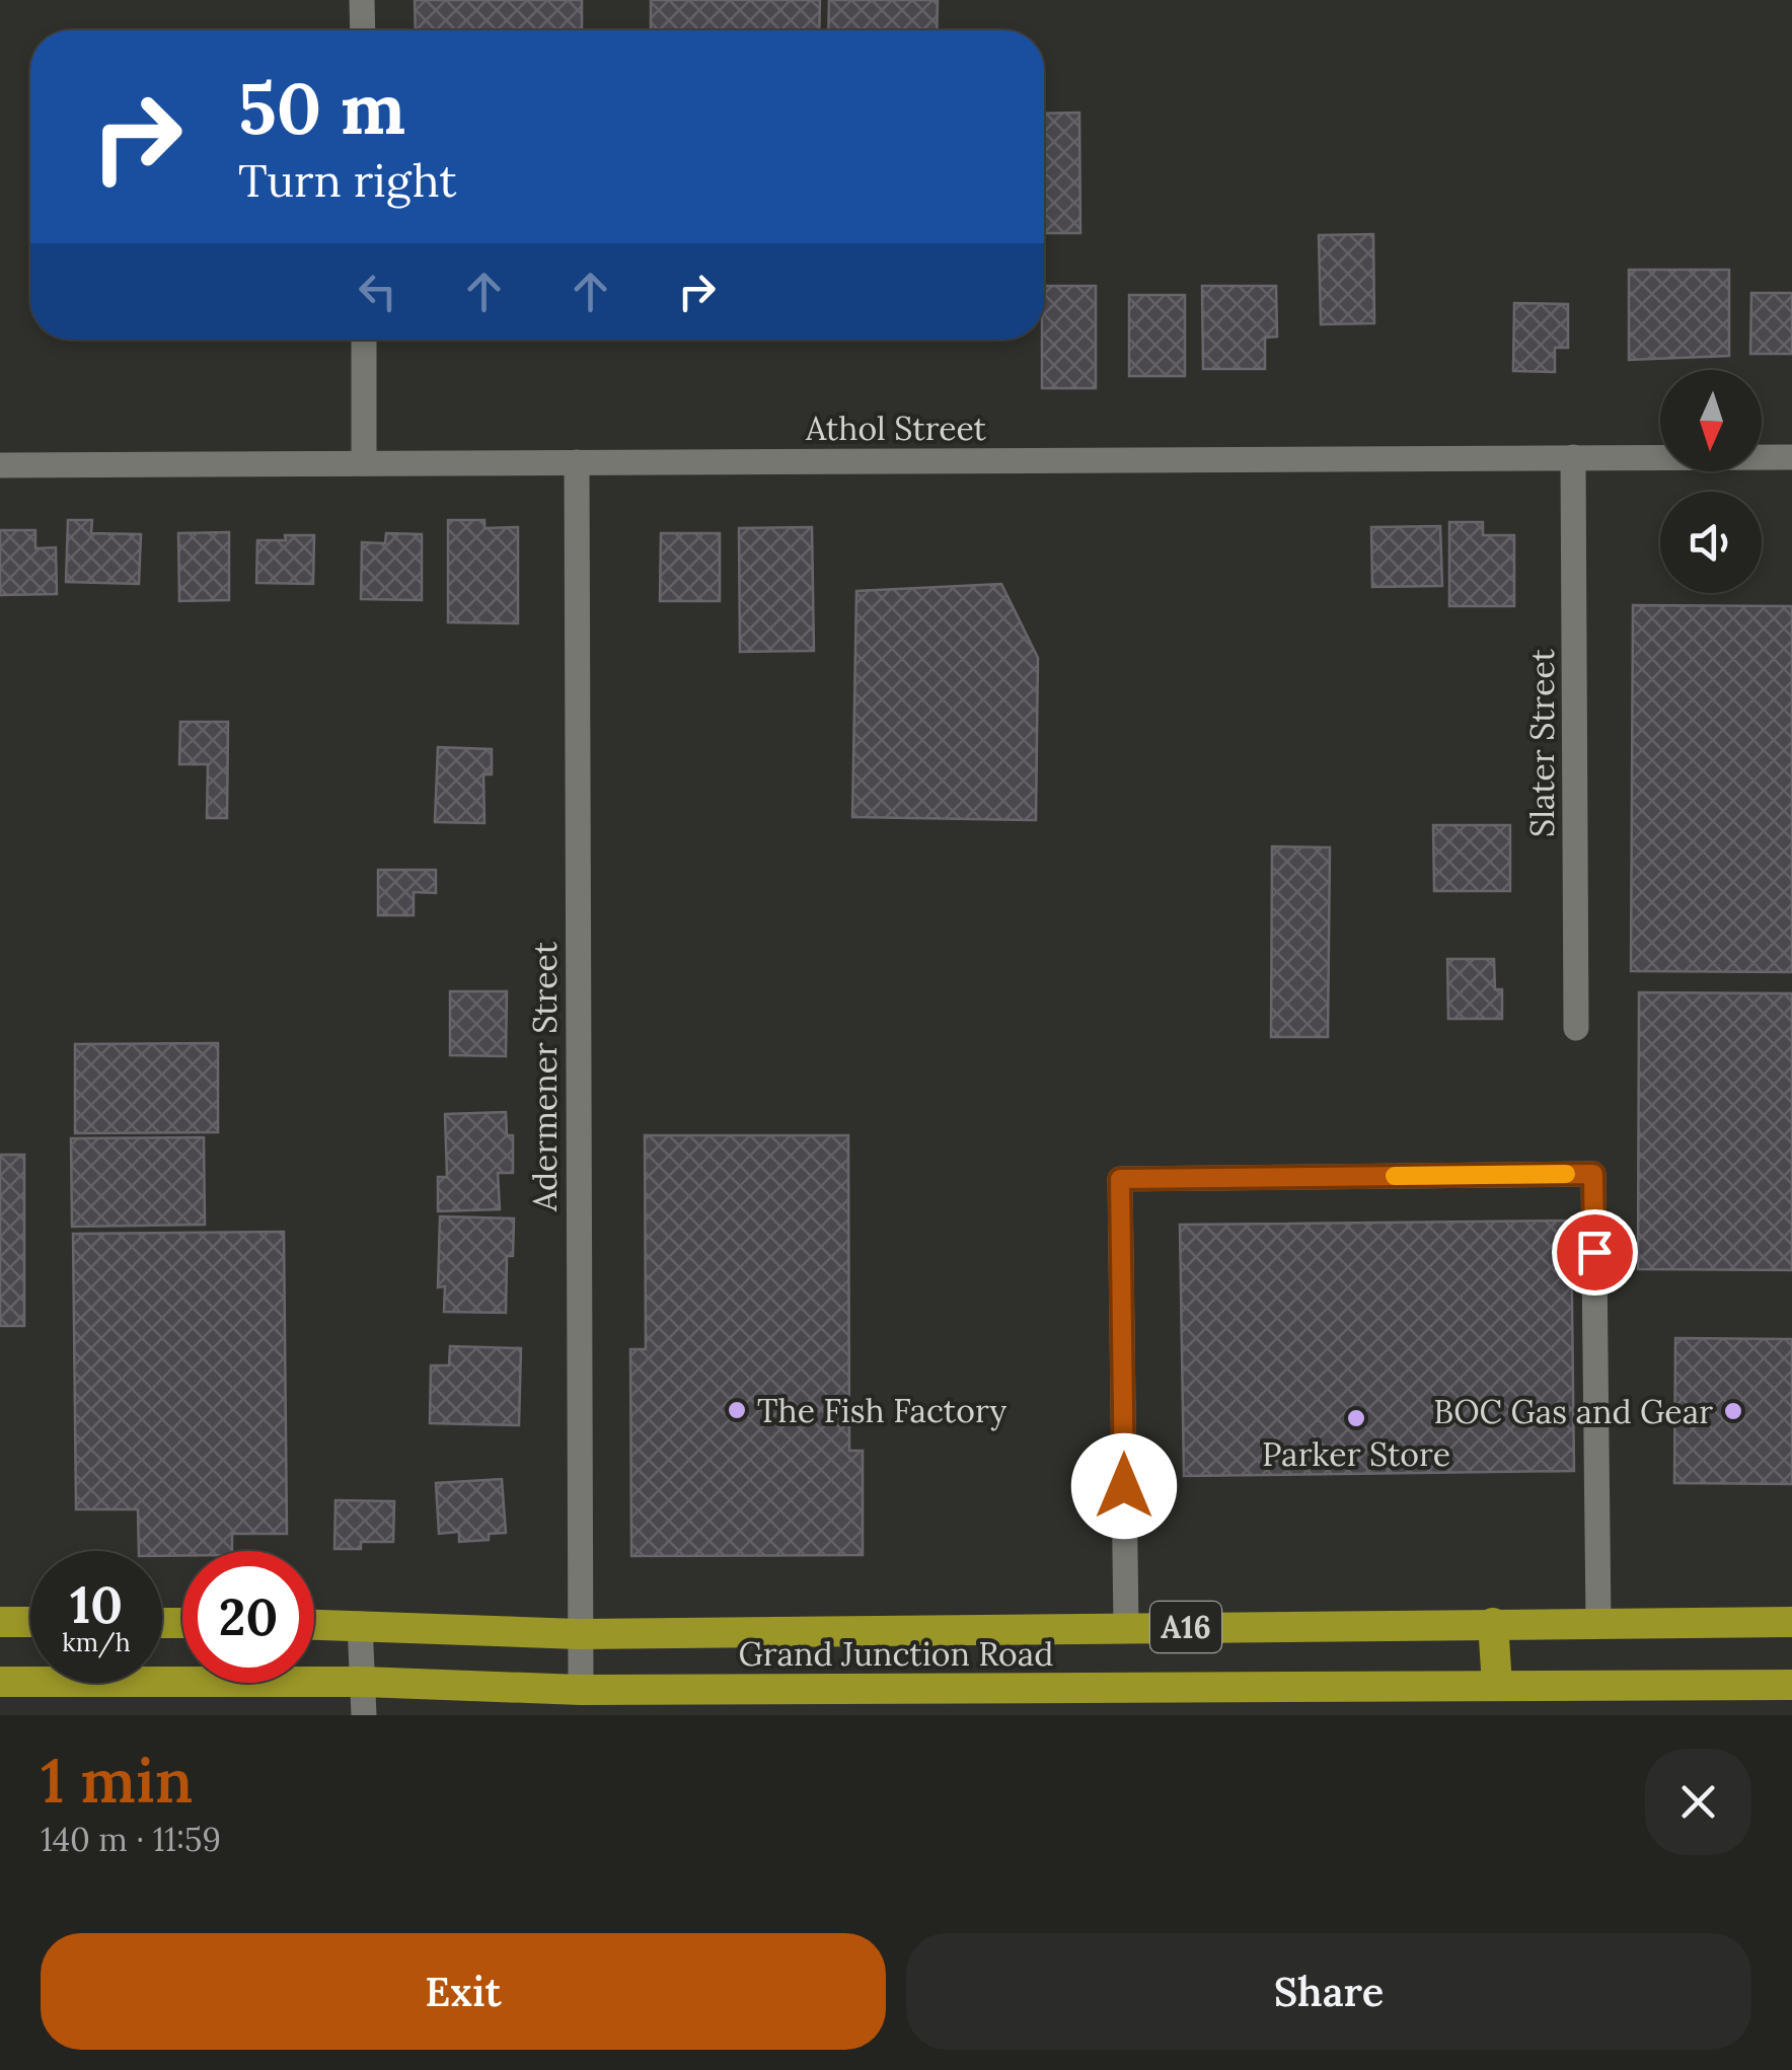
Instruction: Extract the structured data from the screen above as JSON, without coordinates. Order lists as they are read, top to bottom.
{
  "streets": {
    "highway": ["A16", "Grand Junction Road"],
    "street": ["Athol Street", "Slater Street", "Adermener Street"]
  },
  "crossings": [
    ["Athol Street", "Slater Street"],
    ["Athol Street", "Adermener Street"],
    ["Adermener Street", "Grand Junction Road"]
  ],
  "places": ["The Fish Factory", "BOC Gas and Gear", "Parker Store"],
  "north": "bottom",
  "page": {
    "turn": ["50 m", "Turn right"],
    "speed": "10 km/h",
    "limit": "20",
    "heading": ["1 min", "140 m · 11:59"],
    "buttons": ["Exit", "Share"]
  }
}
